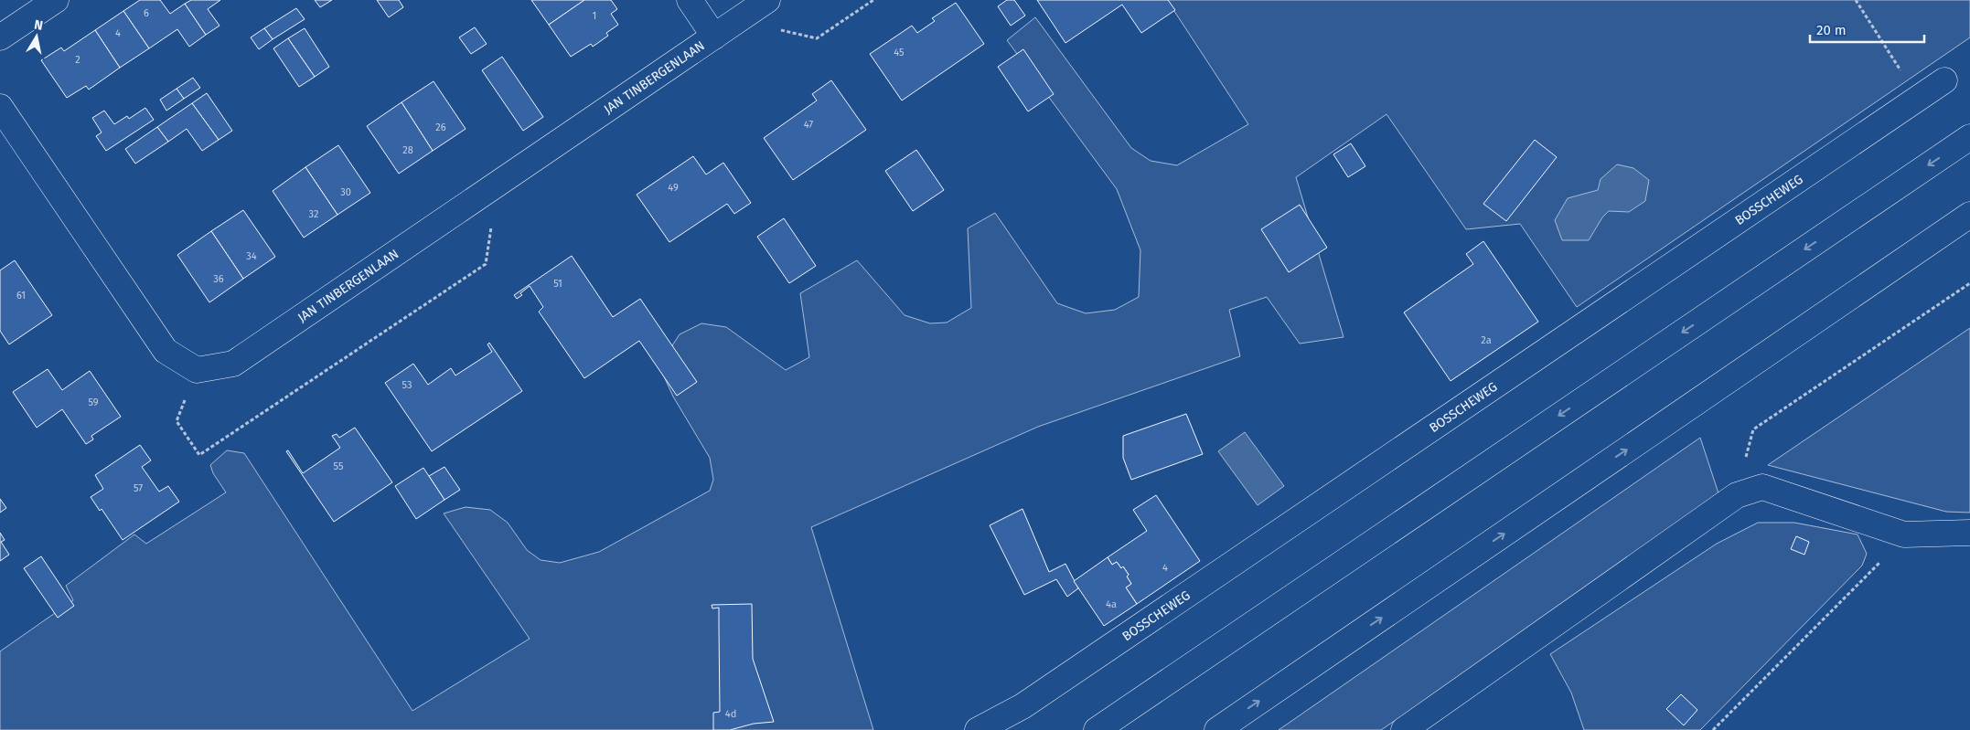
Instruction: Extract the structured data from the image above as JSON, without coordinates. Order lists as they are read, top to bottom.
{
  "streets": {
    "street": ["JAN TINBERGENLAAN", "BOSSCHEWEG"]
  },
  "house_numbers": [
    "6",
    "1",
    "4",
    "45",
    "2",
    "47",
    "26",
    "28",
    "49",
    "30",
    "32",
    "34",
    "36",
    "51",
    "61",
    "2a",
    "53",
    "59",
    "55",
    "57",
    "4",
    "4a",
    "4d"
  ],
  "scale_bar": "20 m",
  "north": "top"
}
